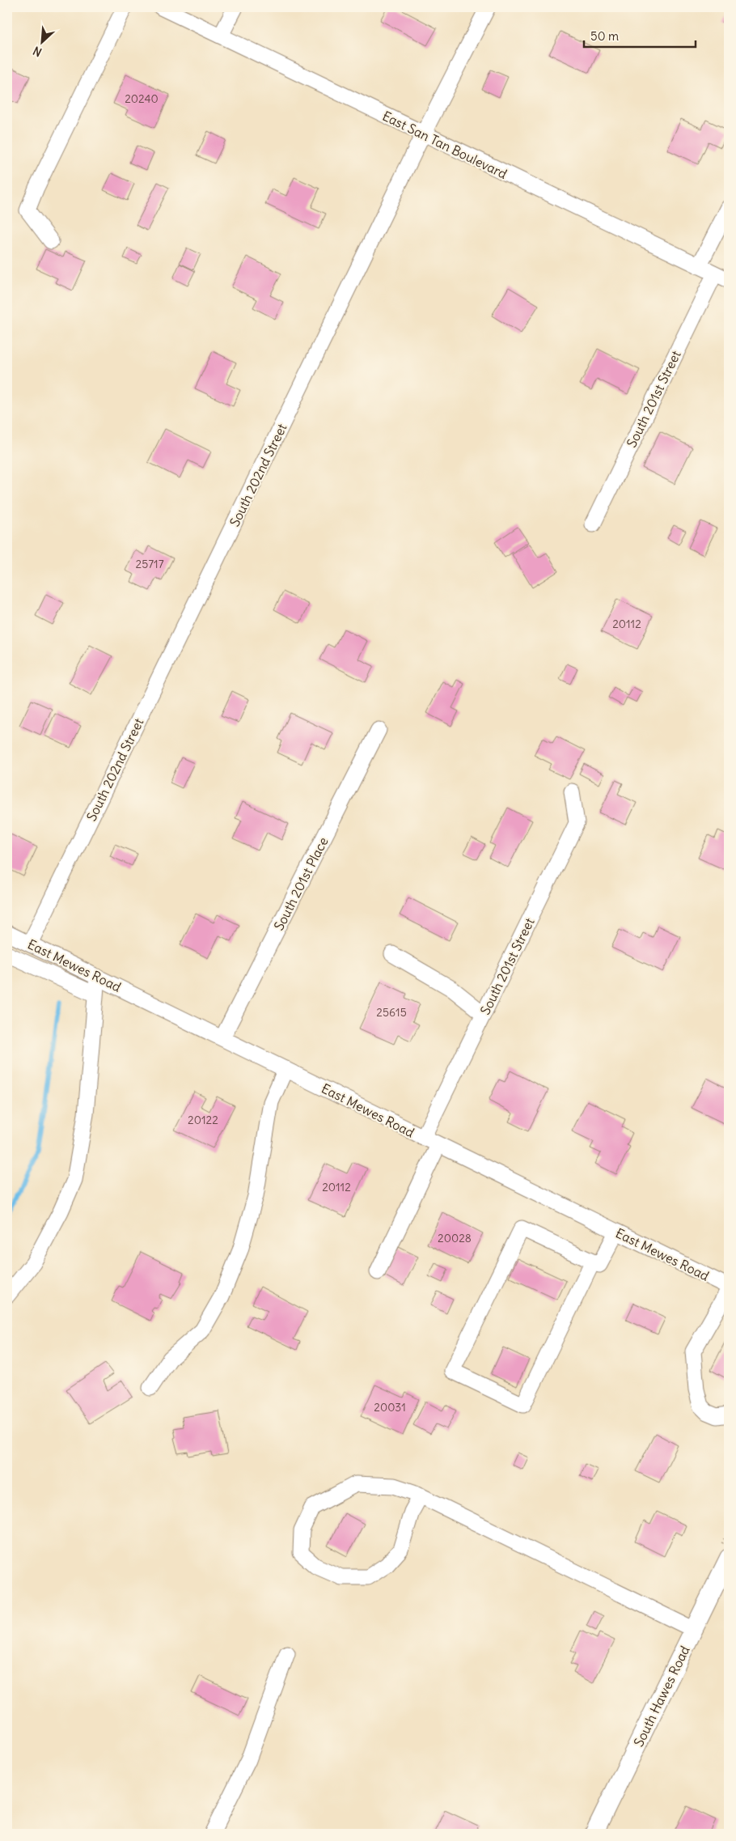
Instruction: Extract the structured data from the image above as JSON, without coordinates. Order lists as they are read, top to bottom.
{
  "streets": {
    "main road": ["South Hawes Road"],
    "street": [
      "East San Tan Boulevard",
      "South 201st Street",
      "South 202nd Street",
      "South 201st Place",
      "East Mewes Road"
    ]
  },
  "crossings": [
    ["East San Tan Boulevard", "South 201st Street"],
    ["East San Tan Boulevard", "South 202nd Street"],
    ["South 201st Street", "East Mewes Road"],
    ["South 202nd Street", "East Mewes Road"],
    ["South 201st Place", "East Mewes Road"]
  ],
  "house_numbers": [
    "20240",
    "25717",
    "20112",
    "25615",
    "20122",
    "20112",
    "20028",
    "20031"
  ],
  "scale_bar": "50 m",
  "north": "bottom left"
}
